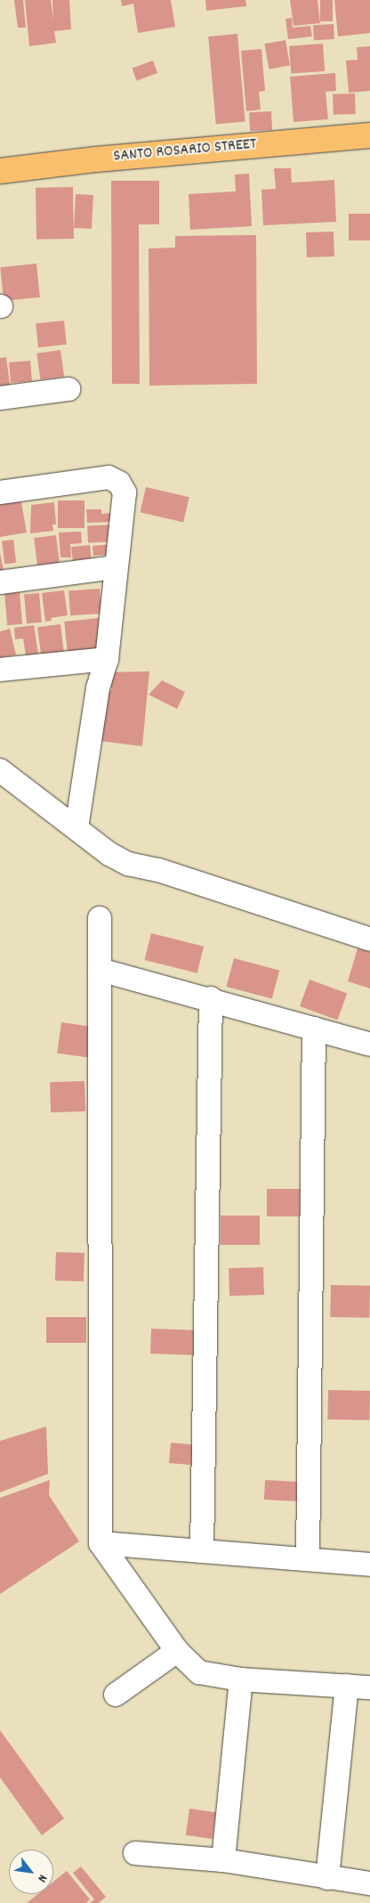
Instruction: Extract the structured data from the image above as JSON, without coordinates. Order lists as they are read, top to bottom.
{
  "streets": {
    "main road": ["SANTO ROSARIO STREET"]
  },
  "north": "bottom right"
}
